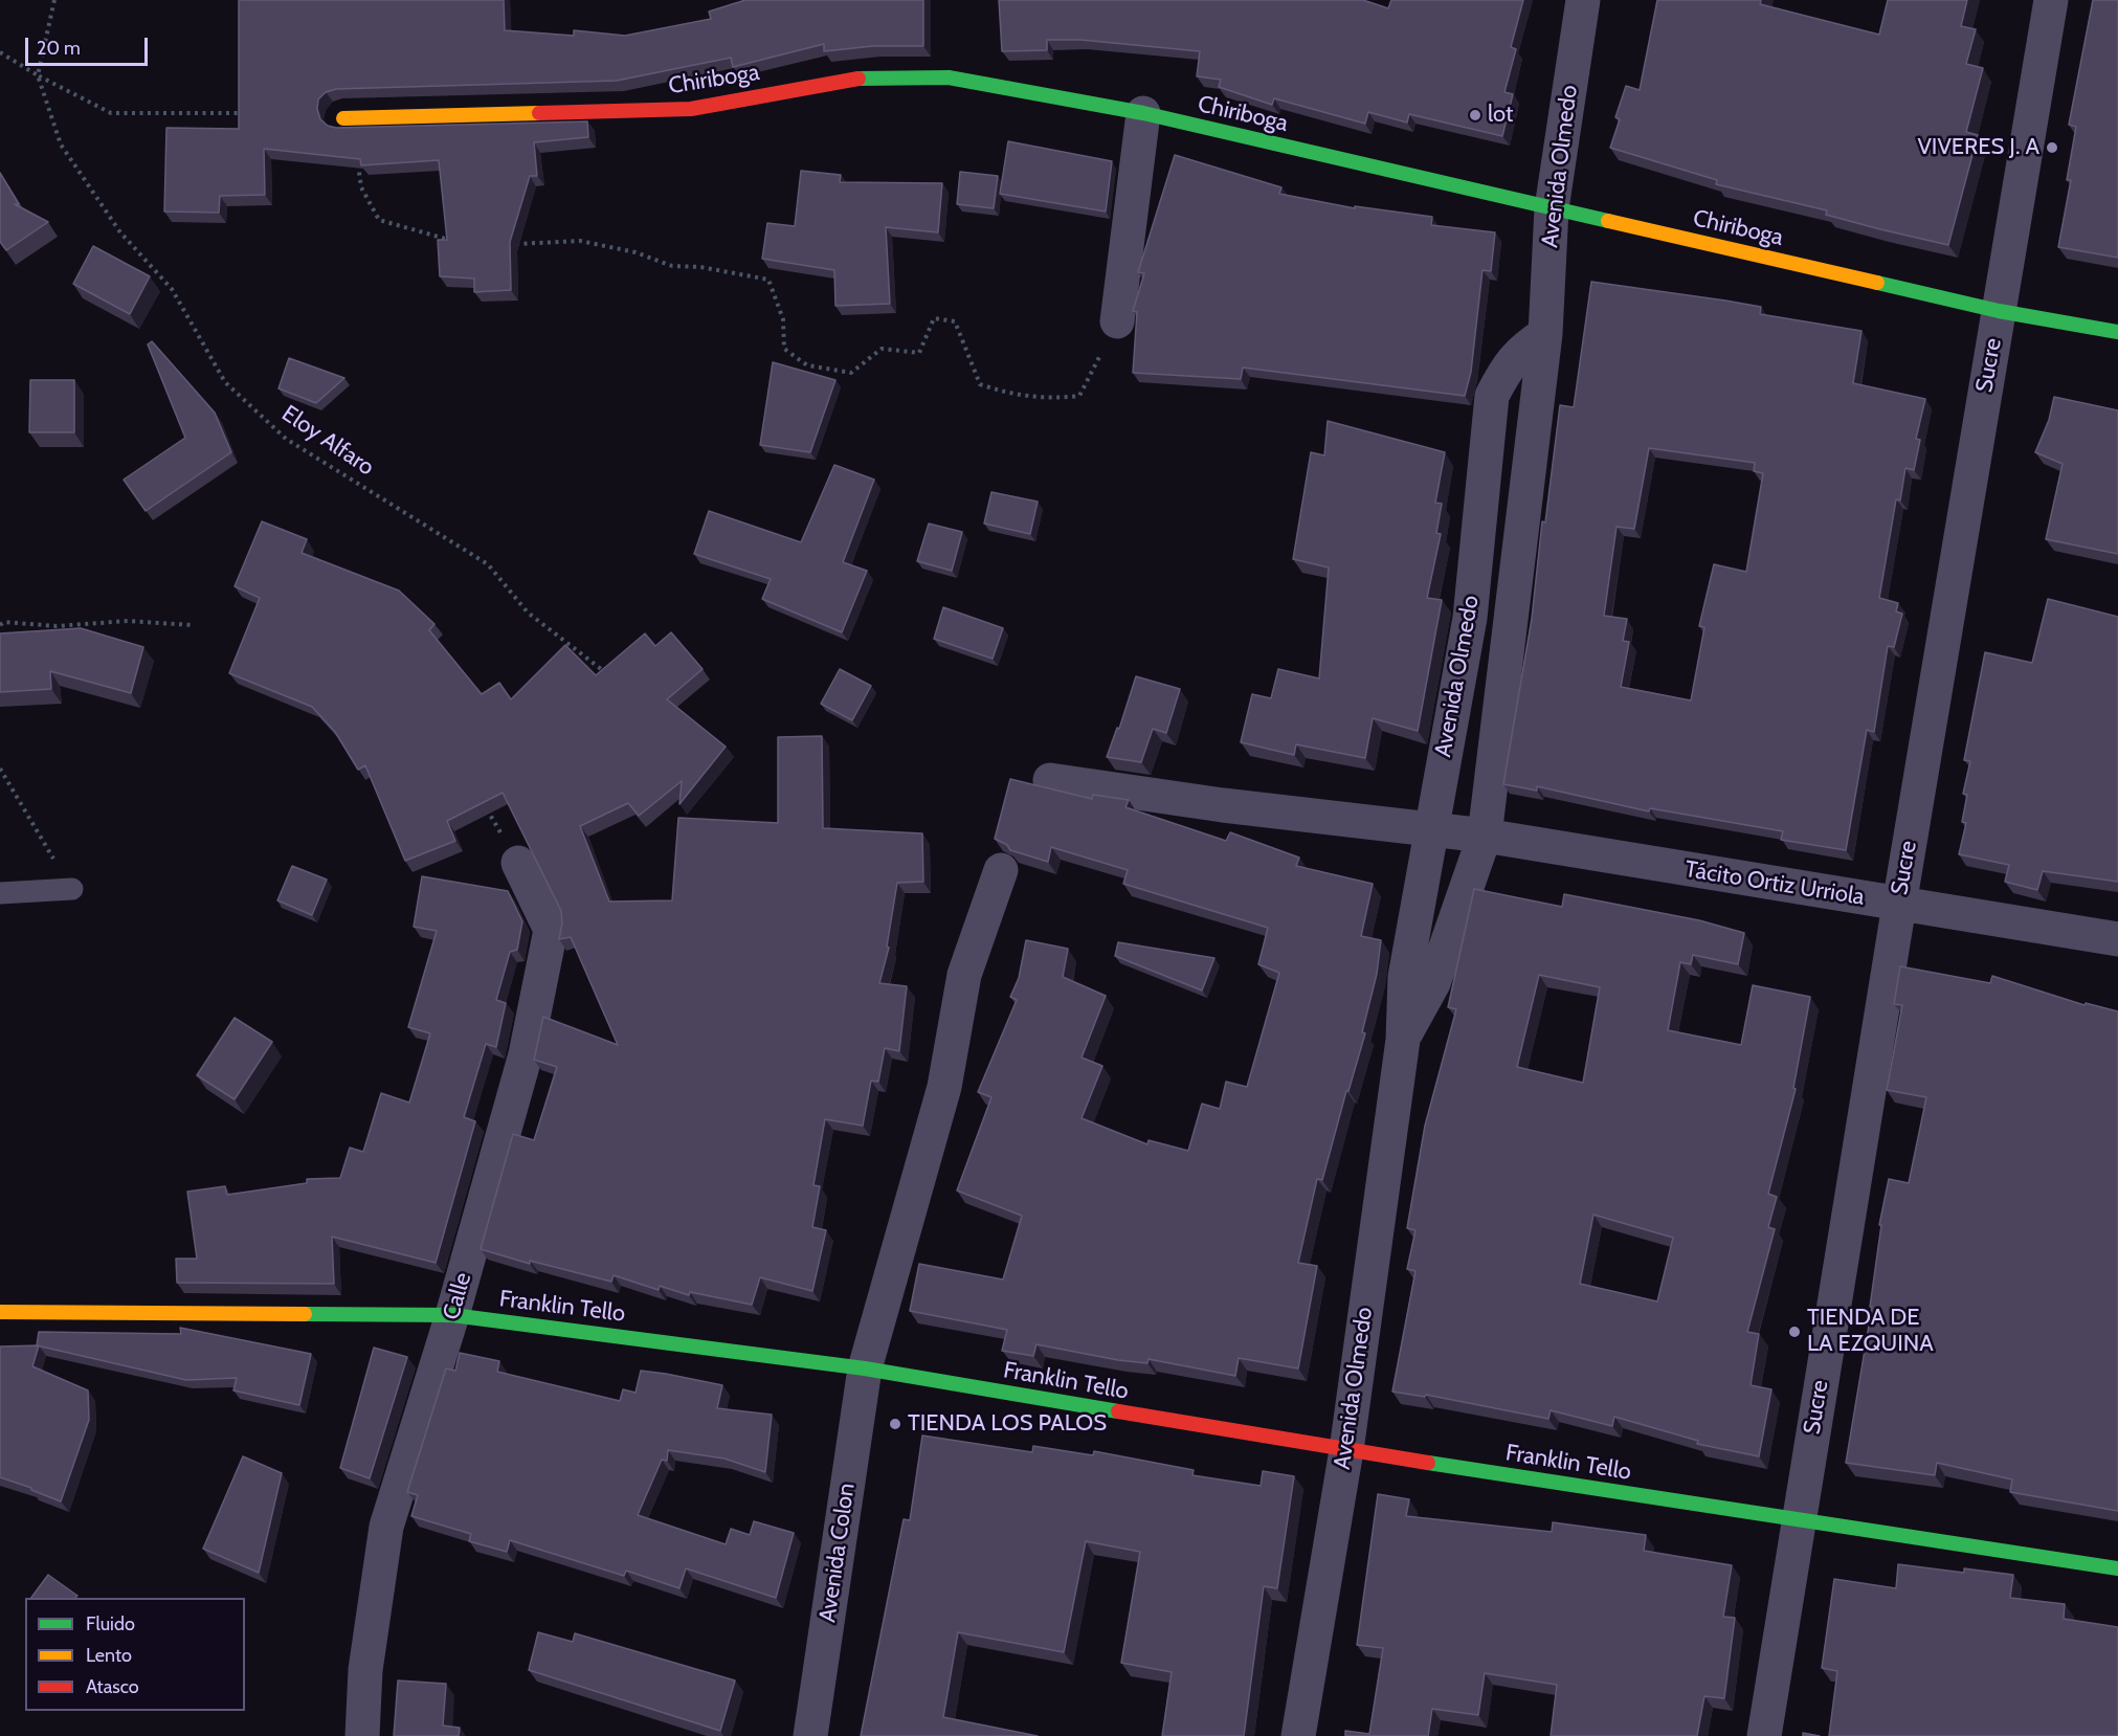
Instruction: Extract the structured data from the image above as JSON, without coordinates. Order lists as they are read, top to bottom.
{
  "streets": {
    "street": [
      "Chiriboga",
      "Avenida Olmedo",
      "Sucre",
      "Tácito Ortiz Urriola",
      "Calle",
      "Franklin Tello",
      "Avenida Colon"
    ],
    "path": ["Eloy Alfaro"]
  },
  "crossings": [
    ["Chiriboga", "Avenida Olmedo"],
    ["Chiriboga", "Sucre"],
    ["Avenida Olmedo", "Tácito Ortiz Urriola"],
    ["Avenida Olmedo", "Franklin Tello"],
    ["Sucre", "Tácito Ortiz Urriola"],
    ["Sucre", "Franklin Tello"],
    ["Calle", "Franklin Tello"],
    ["Franklin Tello", "Avenida Colon"]
  ],
  "places": [
    "lot",
    "VIVERES J. A",
    "TIENDA DE LA EZQUINA",
    "TIENDA LOS PALOS"
  ],
  "legend": ["Fluido", "Lento", "Atasco"],
  "scale_bar": "20 m"
}
